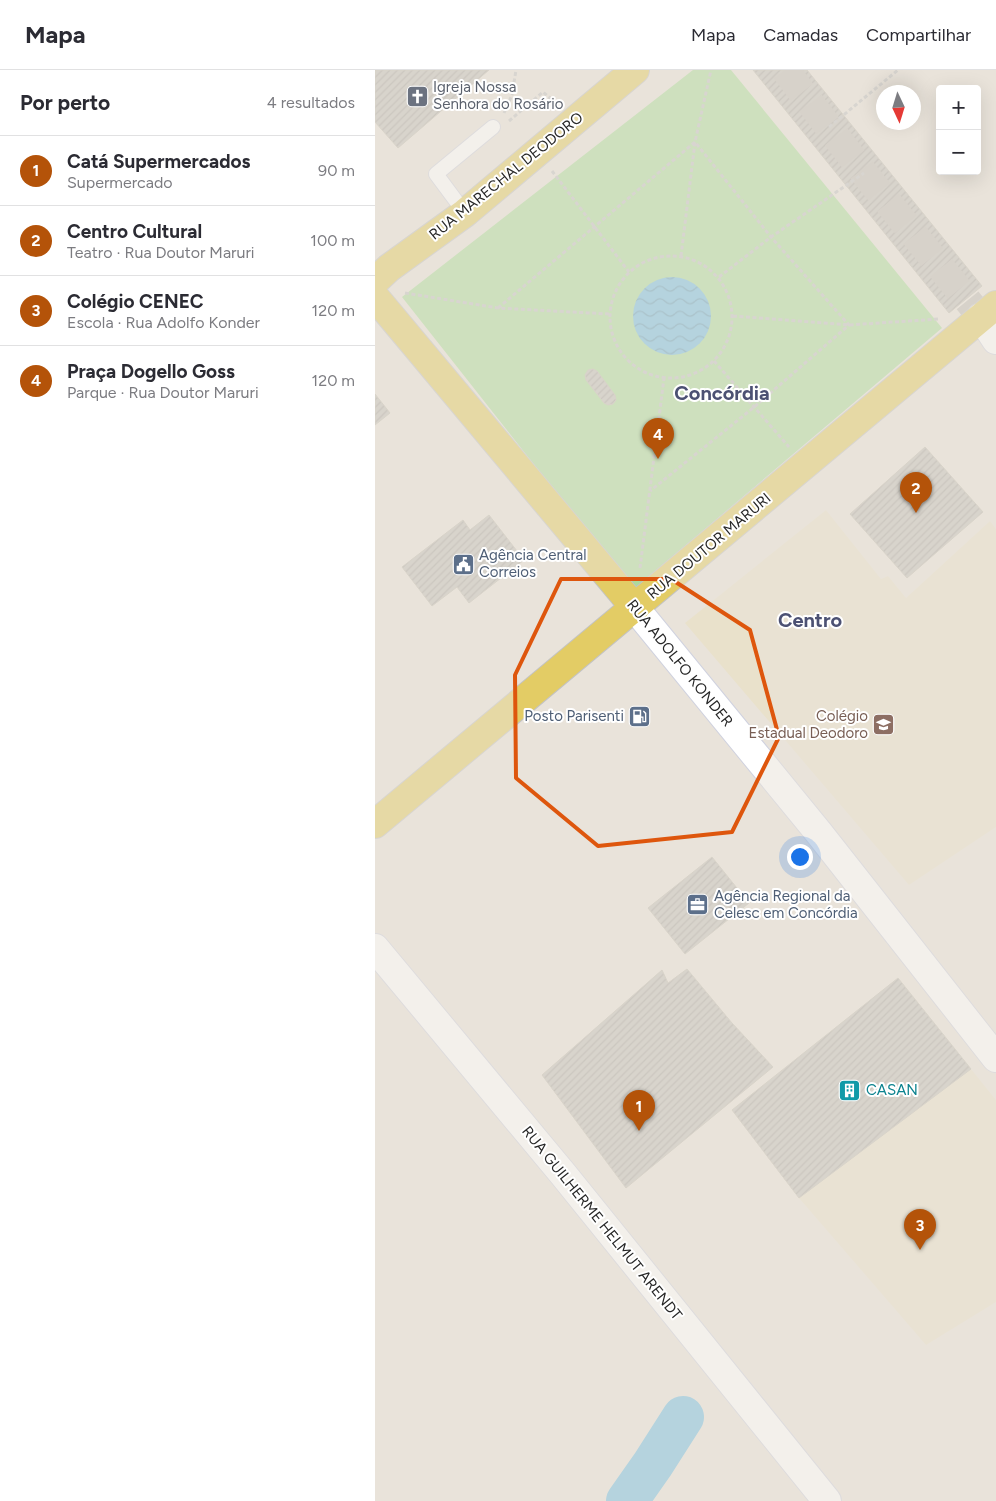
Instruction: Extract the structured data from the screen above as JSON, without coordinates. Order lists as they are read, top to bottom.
{
  "streets": {
    "main road": ["RUA MARECHAL DEODORO", "RUA DOUTOR MARURI", "RUA ADOLFO KONDER"],
    "street": ["RUA GUILHERME HELMUT ARENDT"]
  },
  "crossings": [
    ["RUA DOUTOR MARURI", "RUA ADOLFO KONDER"]
  ],
  "districts": ["Concórdia", "Centro"],
  "places": {
    "church": ["Igreja Nossa Senhora do Rosário"],
    "public building": ["Agência Central Correios"],
    "fuel station": ["Posto Parisenti"],
    "school or university": ["Colégio Estadual Deodoro"],
    "office": ["Agência Regional da Celesc em Concórdia"],
    "building": ["CASAN"]
  },
  "north": "bottom",
  "page": {
    "header": "Mapa",
    "nav": ["Mapa", "Camadas", "Compartilhar"],
    "heading": ["Por perto", "4 resultados"],
    "map_buttons": ["+", "−"],
    "list": [
      {
        "mark": "1",
        "name": "Catá Supermercados",
        "note": "Supermercado",
        "value": "90 m"
      },
      {
        "mark": "2",
        "name": "Centro Cultural",
        "note": "Teatro · Rua Doutor Maruri",
        "value": "100 m"
      },
      {
        "mark": "3",
        "name": "Colégio CENEC",
        "note": "Escola · Rua Adolfo Konder",
        "value": "120 m"
      },
      {
        "mark": "4",
        "name": "Praça Dogello Goss",
        "note": "Parque · Rua Doutor Maruri",
        "value": "120 m"
      }
    ],
    "pins": [
      "4",
      "2",
      "1",
      "3"
    ]
  }
}
